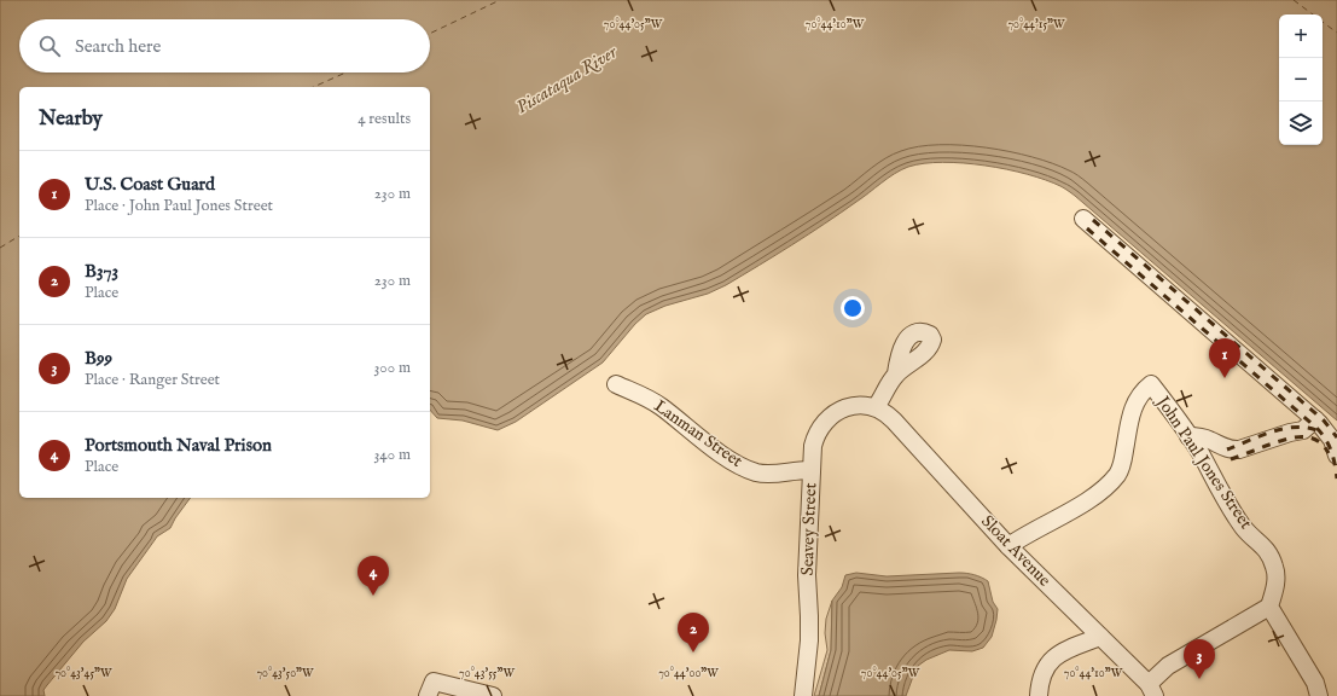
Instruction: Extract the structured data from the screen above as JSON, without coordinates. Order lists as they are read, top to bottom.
{
  "streets": {
    "street": [
      "Lanman Street",
      "John Paul Jones Street",
      "Seavey Street",
      "Sloat Avenue"
    ]
  },
  "crossings": [
    ["Lanman Street", "Seavey Street"],
    ["John Paul Jones Street", "Sloat Avenue"],
    ["Seavey Street", "Sloat Avenue"]
  ],
  "water": ["Piscataqua River"],
  "page": {
    "map_buttons": ["+", "−"],
    "search": "Search here",
    "heading": ["Nearby", "4 results"],
    "list": [
      {
        "mark": "1",
        "name": "U.S. Coast Guard",
        "note": "Place · John Paul Jones Street",
        "value": "230 m"
      },
      {
        "mark": "2",
        "name": "B373",
        "note": "Place",
        "value": "230 m"
      },
      {
        "mark": "3",
        "name": "B99",
        "note": "Place · Ranger Street",
        "value": "300 m"
      },
      {
        "mark": "4",
        "name": "Portsmouth Naval Prison",
        "note": "Place",
        "value": "340 m"
      }
    ],
    "pins": [
      "1",
      "4",
      "2",
      "3"
    ]
  },
  "coordinates": [
    "70°44'05\"W",
    "70°44'10\"W",
    "70°44'15\"W",
    "70°43'45\"W",
    "70°43'50\"W",
    "70°43'55\"W",
    "70°44'00\"W"
  ]
}
